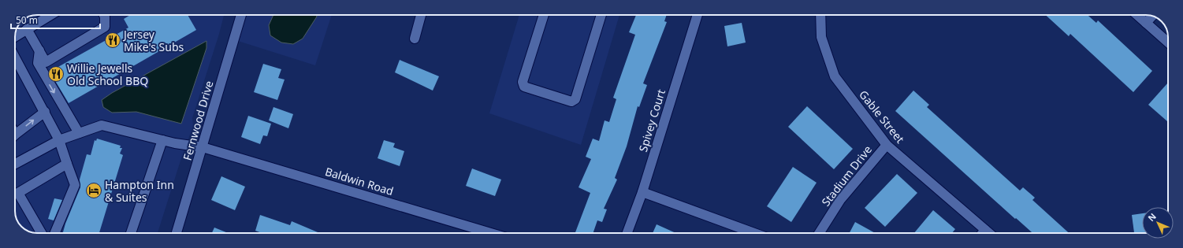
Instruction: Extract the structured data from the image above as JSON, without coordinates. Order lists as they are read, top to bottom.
{
  "streets": {
    "street": [
      "Gable Street",
      "Fernwood Drive",
      "Spivey Court",
      "Stadium Drive",
      "Baldwin Road"
    ]
  },
  "crossings": [
    ["Gable Street", "Stadium Drive"],
    ["Fernwood Drive", "Baldwin Road"]
  ],
  "places": {
    "restaurant": ["Jersey Mike's Subs", "Willie Jewells Old School BBQ"],
    "hotel": ["Hampton Inn & Suites"]
  },
  "scale_bar": "50 m",
  "north": "top left"
}
